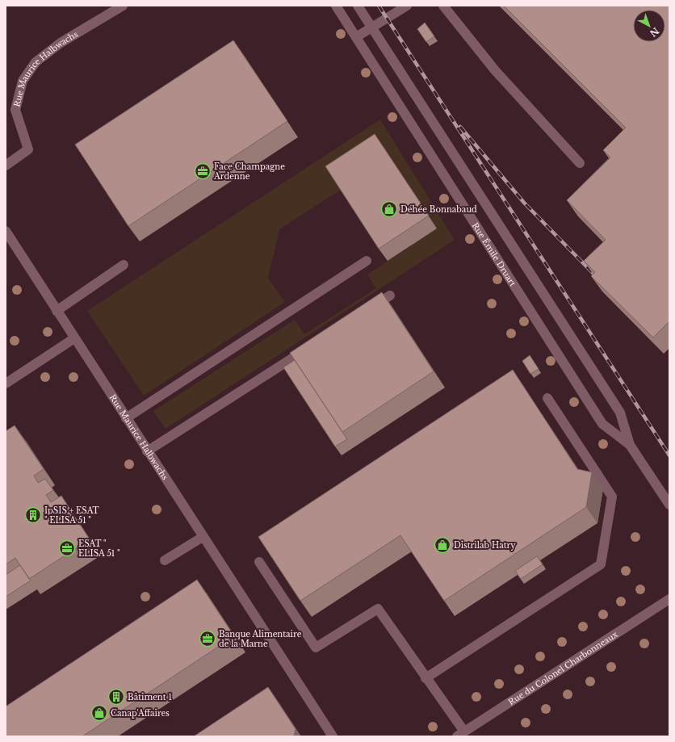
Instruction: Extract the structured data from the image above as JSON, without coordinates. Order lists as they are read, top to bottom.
{
  "streets": {
    "street": ["Rue Maurice Halbwachs", "Rue Émile Druart", "Rue du Colonel Charbonneaux"]
  },
  "places": {
    "office": ["Face Champagne Ardenne", "ESAT \" ELISA 51 \"", "Banque Alimentaire de la Marne"],
    "shop": ["Déhée Bonnabaud", "Distrilab Hatry", "Canap'Affaires"],
    "building": ["IpSIS + ESAT \" ELISA 51 \"", "Bâtiment 1"]
  },
  "north": "bottom right"
}
